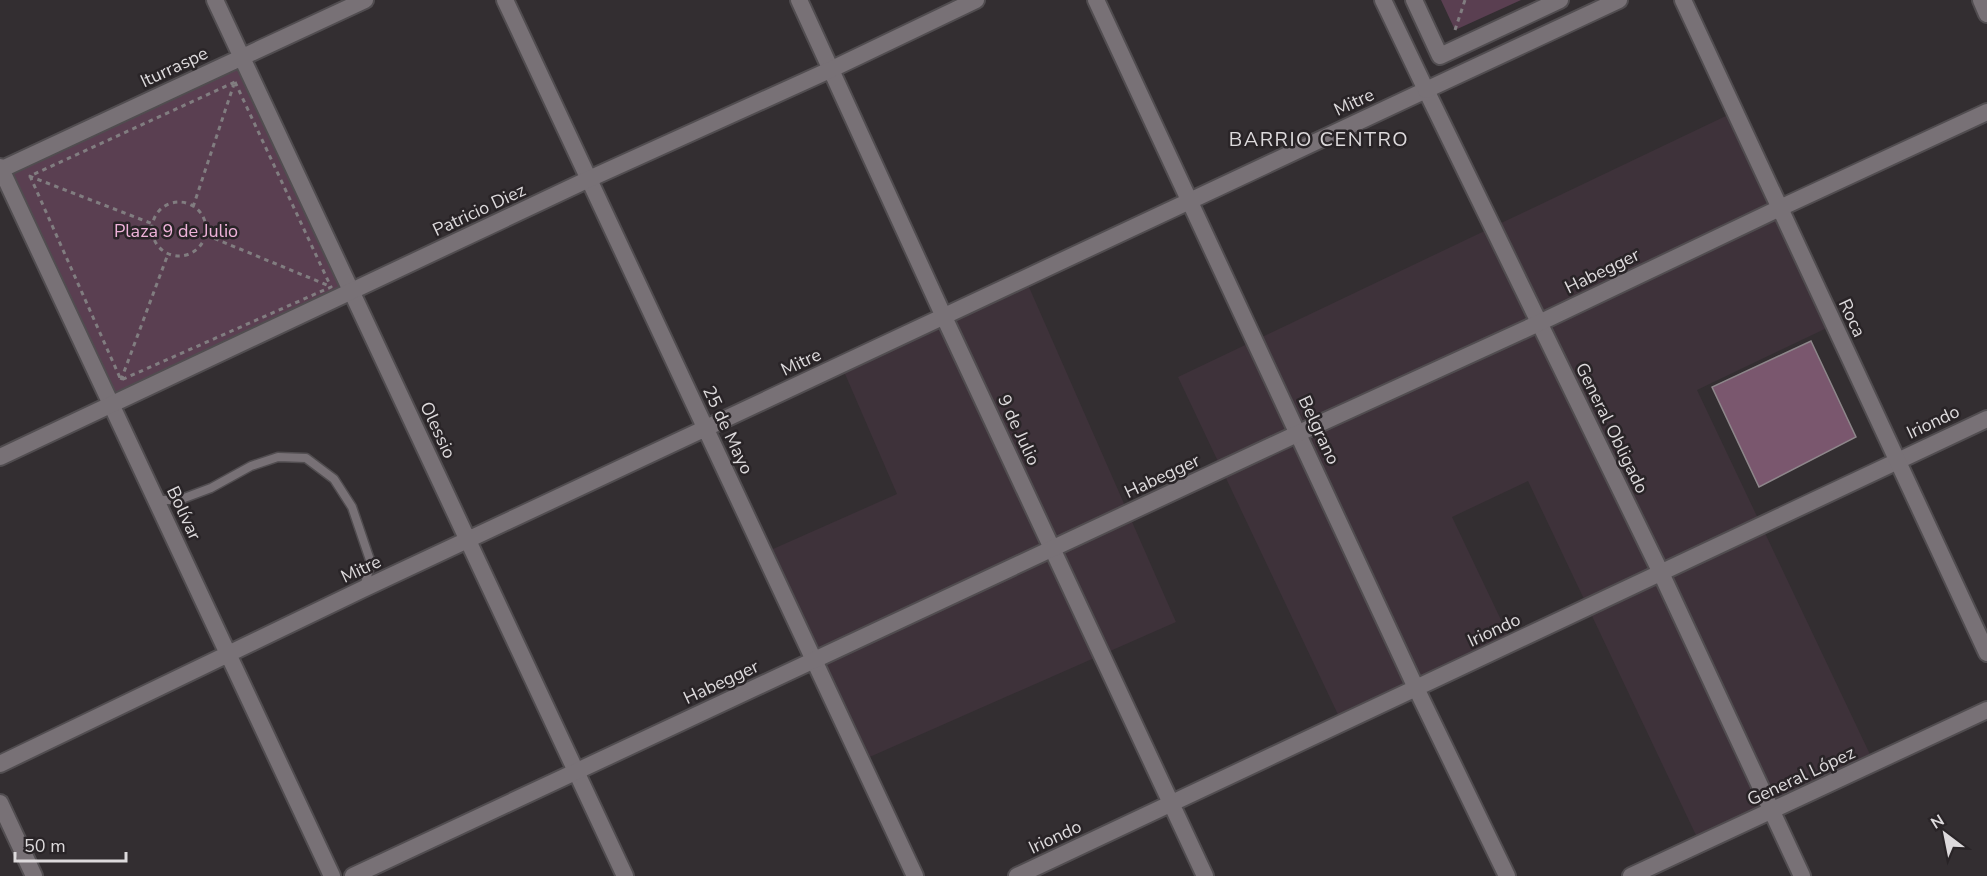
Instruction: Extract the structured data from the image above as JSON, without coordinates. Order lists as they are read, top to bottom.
{
  "streets": {
    "street": [
      "Iturraspe",
      "Mitre",
      "Patricio Diez",
      "Habegger",
      "Roca",
      "Iriondo",
      "General Obligado",
      "Olessio",
      "25 de Mayo",
      "9 de Julio",
      "Belgrano",
      "Bolívar",
      "General López"
    ]
  },
  "crossings": [
    ["Iturraspe", "Olessio"],
    ["Iturraspe", "Bolívar"],
    ["Mitre", "General Obligado"],
    ["Mitre", "Olessio"],
    ["Mitre", "25 de Mayo"],
    ["Mitre", "9 de Julio"],
    ["Mitre", "Belgrano"],
    ["Mitre", "Bolívar"],
    ["Patricio Diez", "Olessio"],
    ["Patricio Diez", "25 de Mayo"],
    ["Patricio Diez", "9 de Julio"],
    ["Patricio Diez", "Bolívar"],
    ["Habegger", "Roca"],
    ["Habegger", "General Obligado"],
    ["Habegger", "Olessio"],
    ["Habegger", "25 de Mayo"],
    ["Habegger", "9 de Julio"],
    ["Habegger", "Belgrano"],
    ["Roca", "Iriondo"],
    ["Iriondo", "General Obligado"],
    ["Iriondo", "9 de Julio"],
    ["Iriondo", "Belgrano"],
    ["General Obligado", "General López"]
  ],
  "districts": ["BARRIO CENTRO"],
  "parks": ["Plaza 9 de Julio"],
  "scale_bar": "50 m",
  "north": "top left"
}
